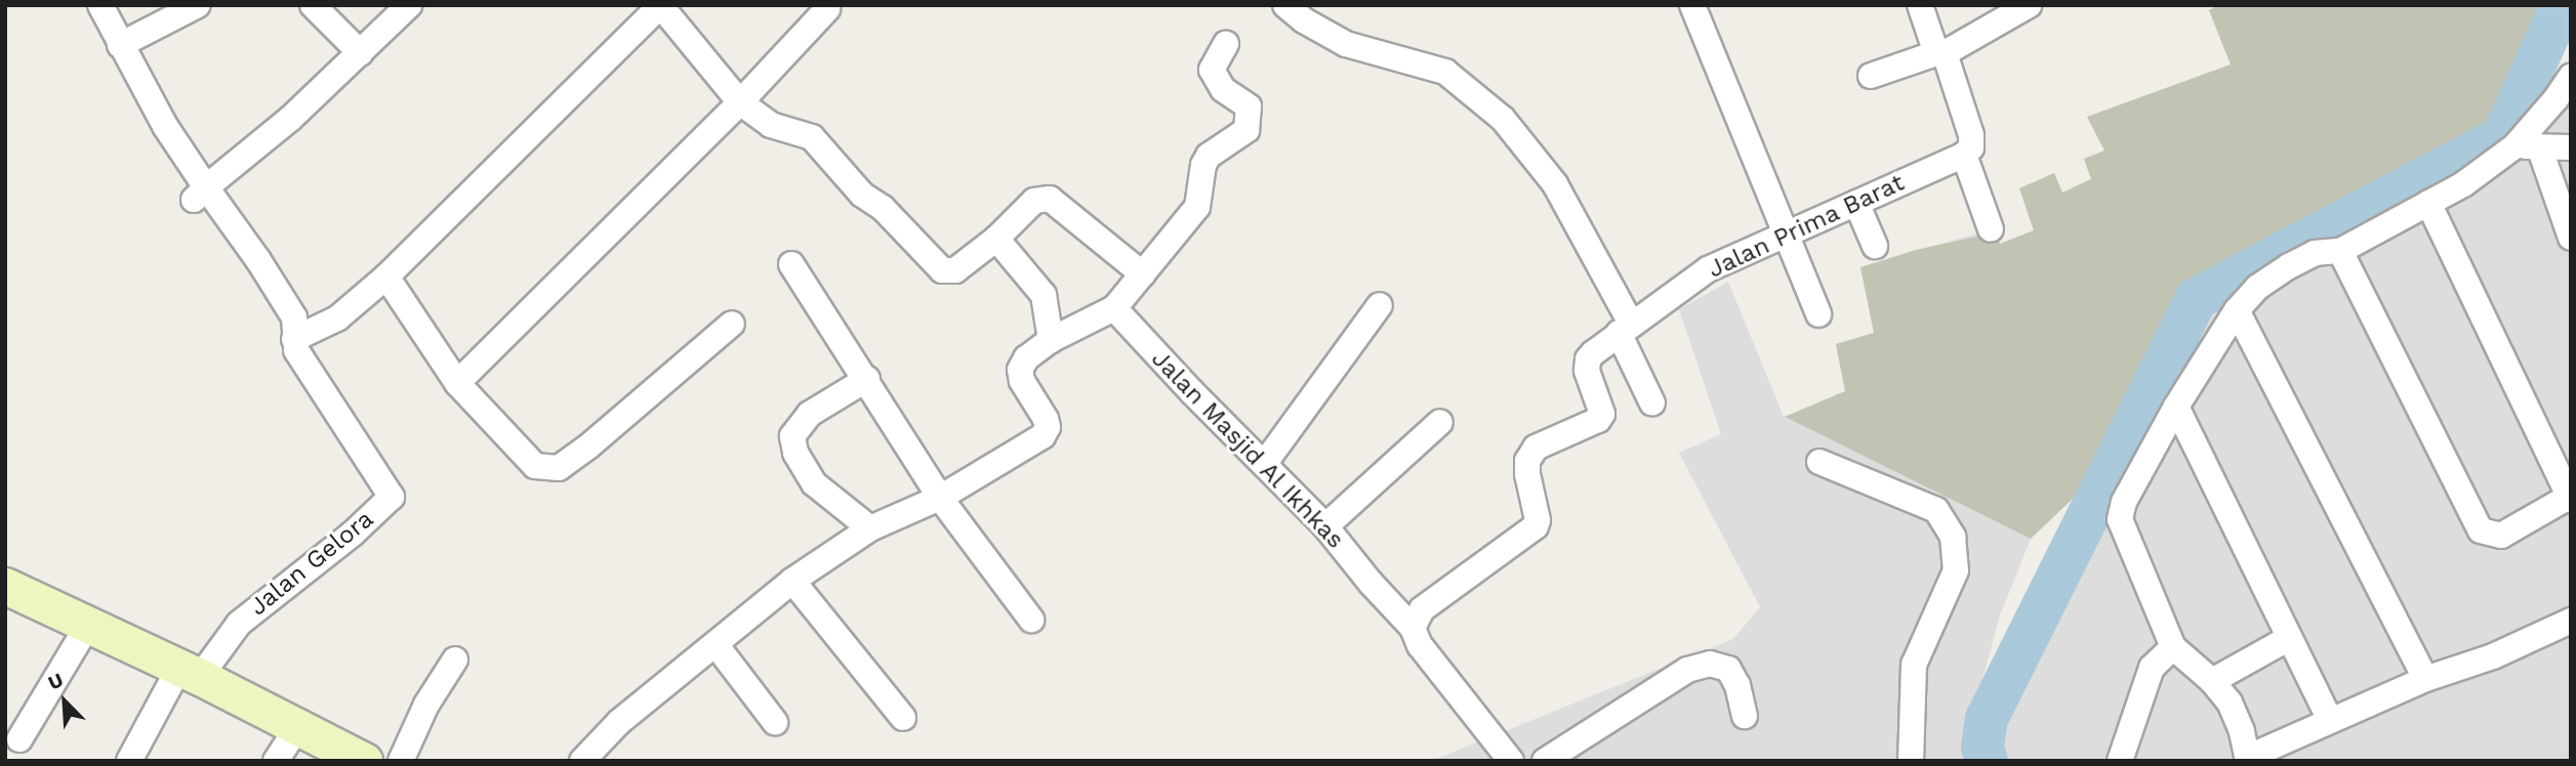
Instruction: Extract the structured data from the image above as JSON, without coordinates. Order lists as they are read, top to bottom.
{
  "streets": {
    "street": ["Jalan Prima Barat", "Jalan Masjid Al Ikhkas", "Jalan Gelora"]
  },
  "crossings": [
    ["Jalan Prima Barat", "Jalan Masjid Al Ikhkas"]
  ],
  "north": "top left"
}
